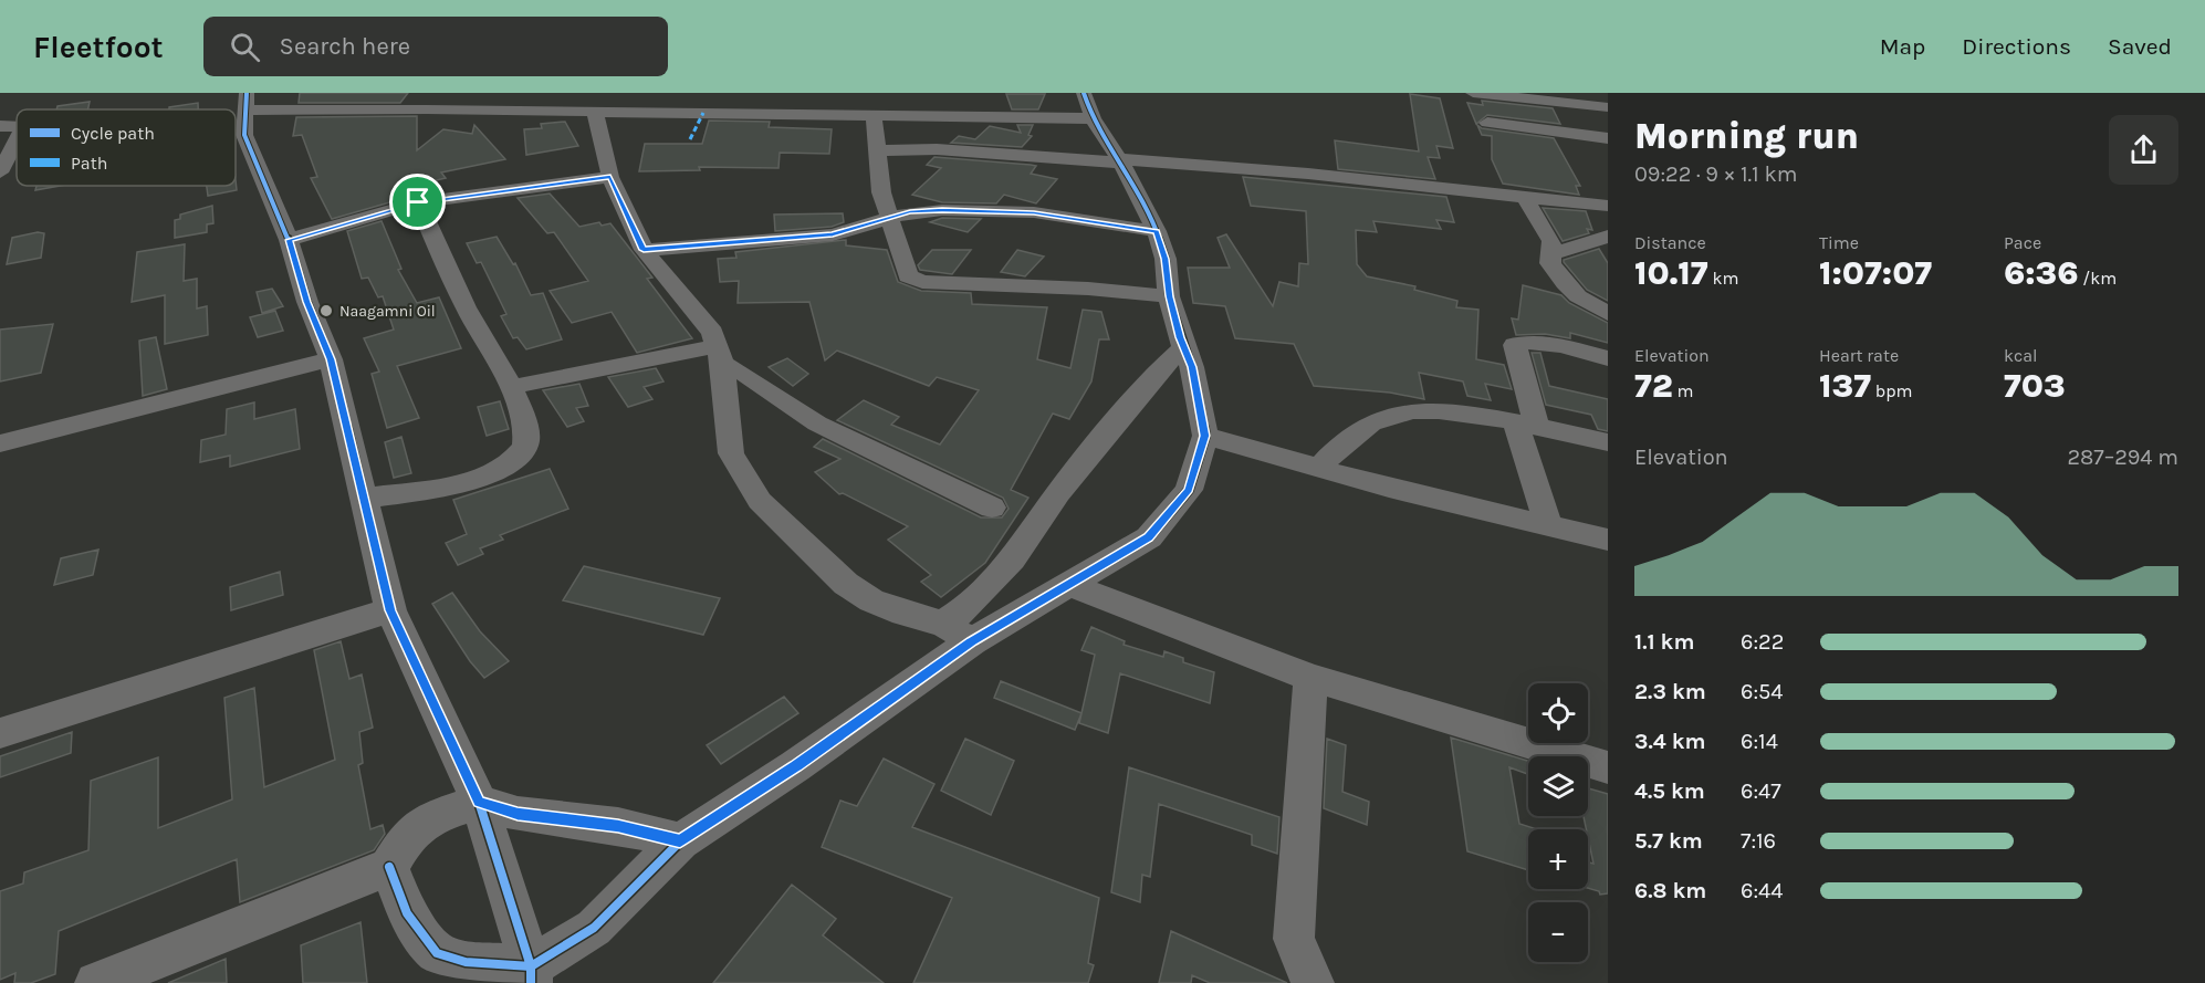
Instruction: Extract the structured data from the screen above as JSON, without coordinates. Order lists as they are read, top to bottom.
{
  "places": ["Naagamni Oil"],
  "legend": ["Cycle path", "Path"],
  "page": {
    "header": "Fleetfoot",
    "search": "Search here",
    "nav": ["Map", "Directions", "Saved"],
    "heading": ["Morning run", "09:22 · 9 × 1.1 km"],
    "stats": [
      ["Distance", "10.17 km"],
      ["Time", "1:07:07"],
      ["Pace", "6:36 /km"],
      ["Elevation", "72 m"],
      ["Heart rate", "137 bpm"],
      ["kcal", "703"]
    ],
    "chart": ["Elevation", "287–294 m"],
    "list": [
      {
        "name": "1.1 km",
        "note": "6:22"
      },
      {
        "name": "2.3 km",
        "note": "6:54"
      },
      {
        "name": "3.4 km",
        "note": "6:14"
      },
      {
        "name": "4.5 km",
        "note": "6:47"
      },
      {
        "name": "5.7 km",
        "note": "7:16"
      },
      {
        "name": "6.8 km",
        "note": "6:44"
      }
    ],
    "map_buttons": ["+", "−"]
  }
}
